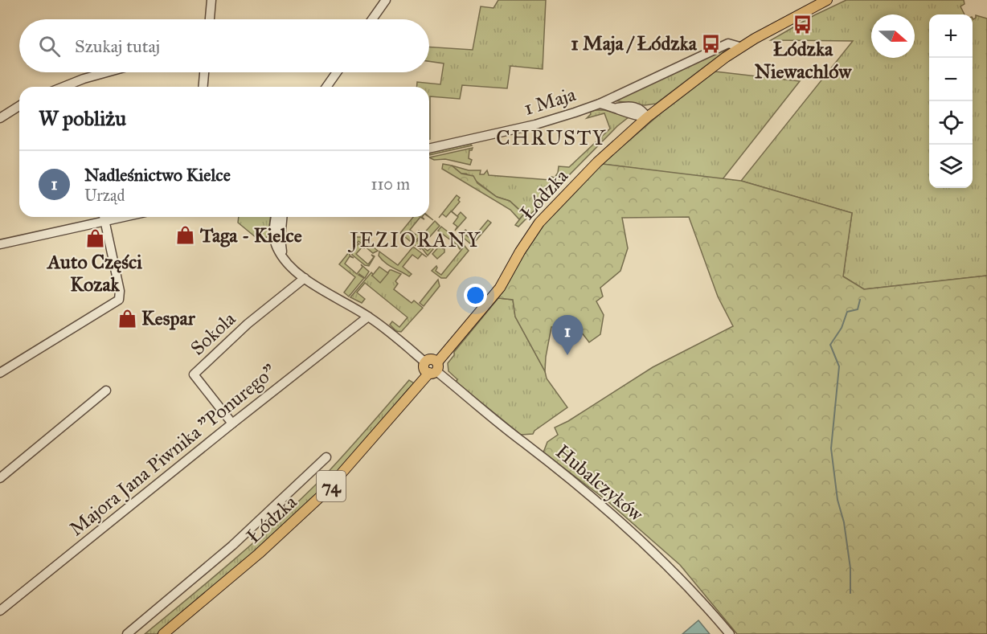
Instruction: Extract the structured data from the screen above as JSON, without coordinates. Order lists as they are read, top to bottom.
{
  "streets": {
    "main road": ["Łódzka", "74"],
    "street": [
      "1 Maja",
      "Sokola",
      "Majora Jana Piwnika \"Ponurego\"",
      "Hubalczyków"
    ]
  },
  "crossings": [
    ["1 Maja", "Łódzka"],
    ["Łódzka", "Hubalczyków"],
    ["Sokola", "Majora Jana Piwnika \"Ponurego\""]
  ],
  "districts": ["CHRUSTY", "JEZIORANY"],
  "places": {
    "bus stop": ["Łódzka Niewachlów", "1 Maja / Łódzka"],
    "shop": ["Taga - Kielce", "Auto Części Kozak", "Kespar"]
  },
  "north": "right",
  "page": {
    "map_buttons": ["+", "−"],
    "search": "Szukaj tutaj",
    "heading": "W pobliżu",
    "list": [
      {
        "mark": "1",
        "name": "Nadleśnictwo Kielce",
        "note": "Urząd",
        "value": "110 m"
      }
    ],
    "pins": "1"
  }
}
